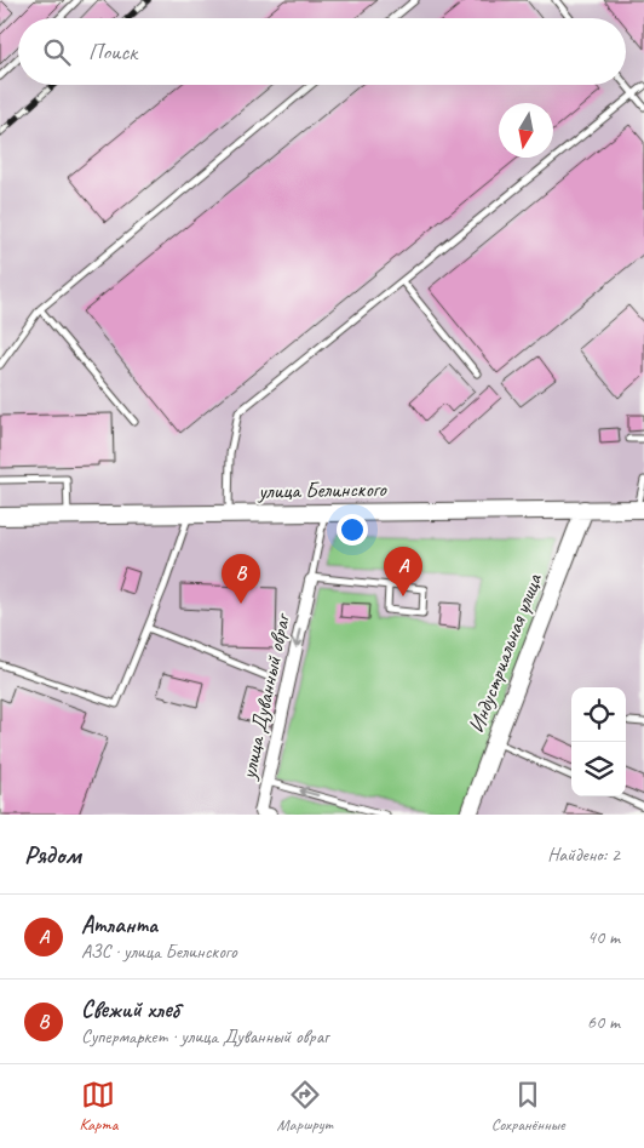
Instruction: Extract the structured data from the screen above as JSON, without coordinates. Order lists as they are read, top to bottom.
{
  "streets": {
    "street": ["улица Белинского", "Индустриальная улица", "улица Дуванный овраг"]
  },
  "crossings": [
    ["улица Белинского", "Индустриальная улица"]
  ],
  "one_way": ["улица Дуванный овраг"],
  "north": "bottom",
  "page": {
    "search": "Поиск",
    "pins": ["A", "B"],
    "heading": ["Рядом", "Найдено: 2"],
    "list": [
      {
        "mark": "A",
        "name": "Атланта",
        "note": "АЗС · улица Белинского",
        "value": "40 m"
      },
      {
        "mark": "B",
        "name": "Свежий хлеб",
        "note": "Супермаркет · улица Дуванный овраг",
        "value": "60 m"
      }
    ],
    "nav": ["Карта", "Маршрут", "Сохранённые"]
  }
}
